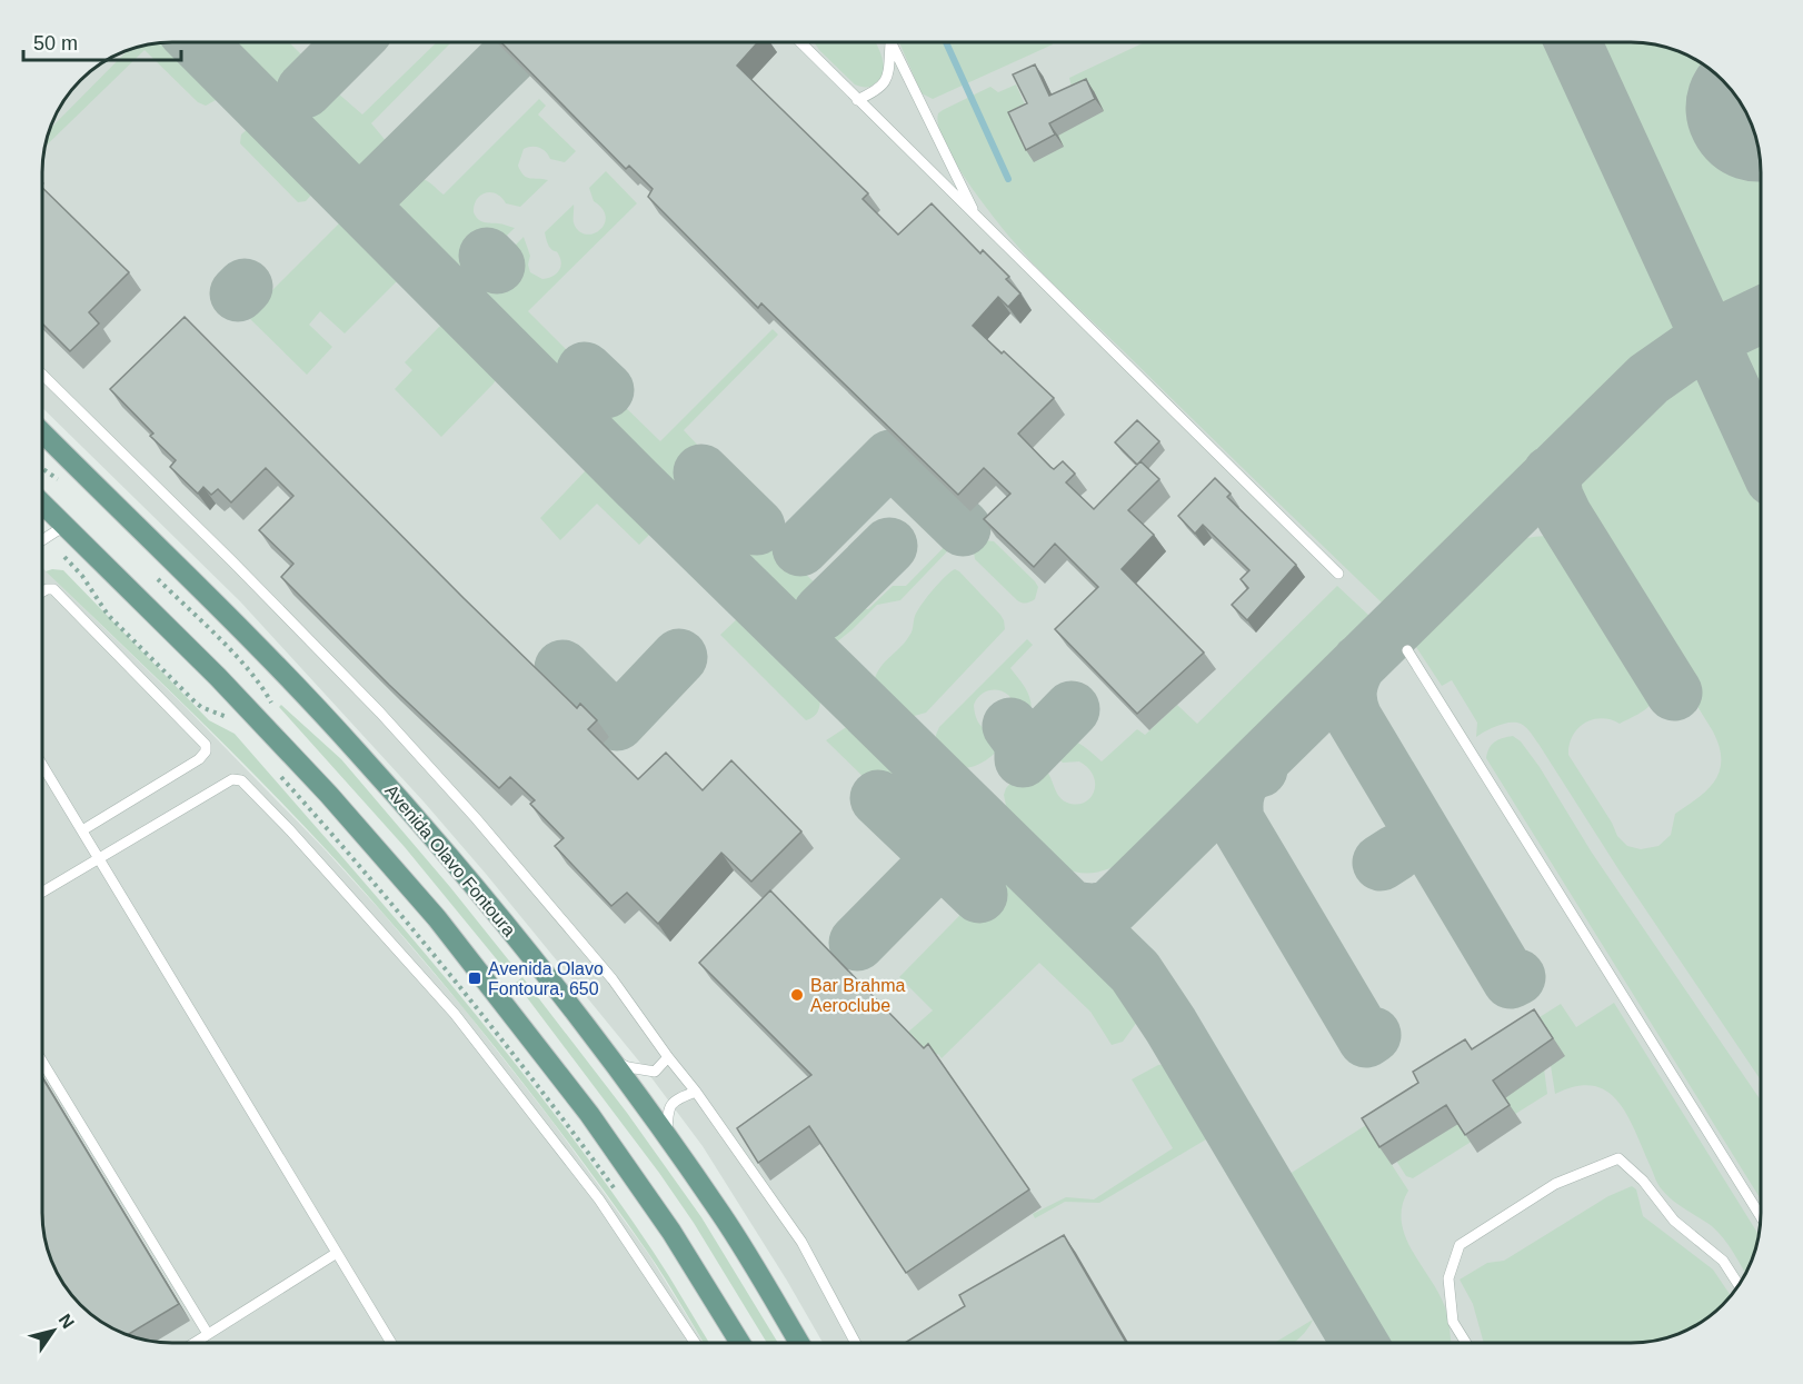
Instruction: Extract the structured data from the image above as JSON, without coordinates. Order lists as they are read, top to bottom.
{
  "streets": {
    "main road": ["Avenida Olavo Fontoura"]
  },
  "places": {
    "transit": ["Avenida Olavo Fontoura, 650"],
    "other": ["Bar Brahma Aeroclube"]
  },
  "scale_bar": "50 m",
  "north": "top right"
}
